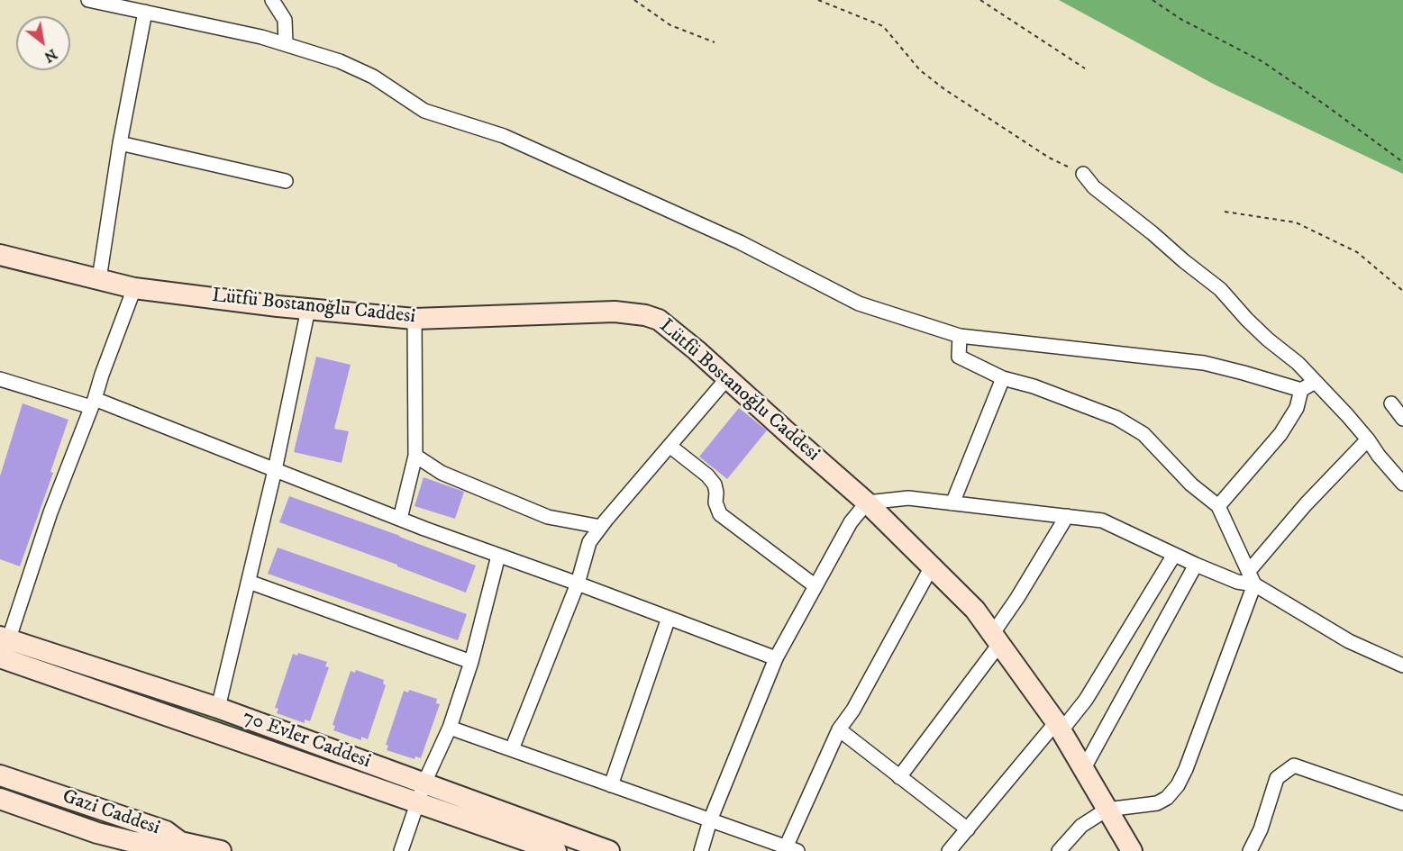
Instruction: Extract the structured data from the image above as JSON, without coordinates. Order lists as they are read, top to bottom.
{
  "streets": {
    "street": ["Lütfü Bostanoğlu Caddesi", "70 Evler Caddesi", "Gazi Caddesi"]
  },
  "north": "bottom right"
}
